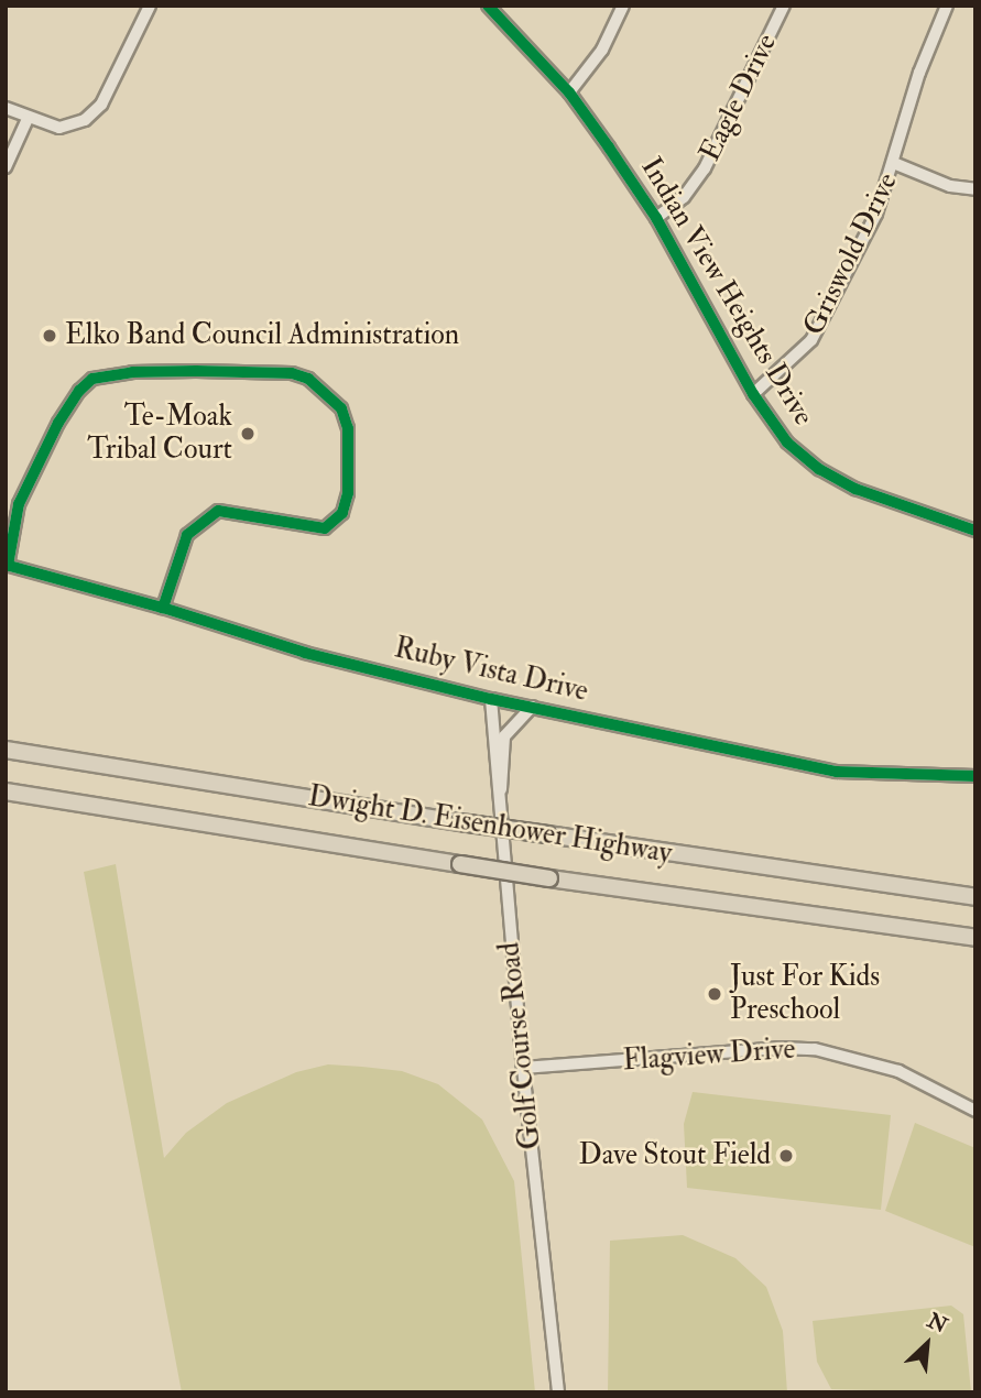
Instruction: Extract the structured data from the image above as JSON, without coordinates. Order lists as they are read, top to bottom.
{
  "streets": {
    "highway": ["Dwight D. Eisenhower Highway"],
    "street": [
      "Eagle Drive",
      "Griswold Drive",
      "Indian View Heights Drive",
      "Ruby Vista Drive",
      "Golf Course Road",
      "Flagview Drive"
    ]
  },
  "crossings": [
    ["Eagle Drive", "Indian View Heights Drive"],
    ["Griswold Drive", "Indian View Heights Drive"],
    ["Ruby Vista Drive", "Golf Course Road"],
    ["Golf Course Road", "Flagview Drive"]
  ],
  "places": [
    "Elko Band Council Administration",
    "Te-Moak Tribal Court",
    "Just For Kids Preschool",
    "Dave Stout Field"
  ],
  "north": "top right"
}
